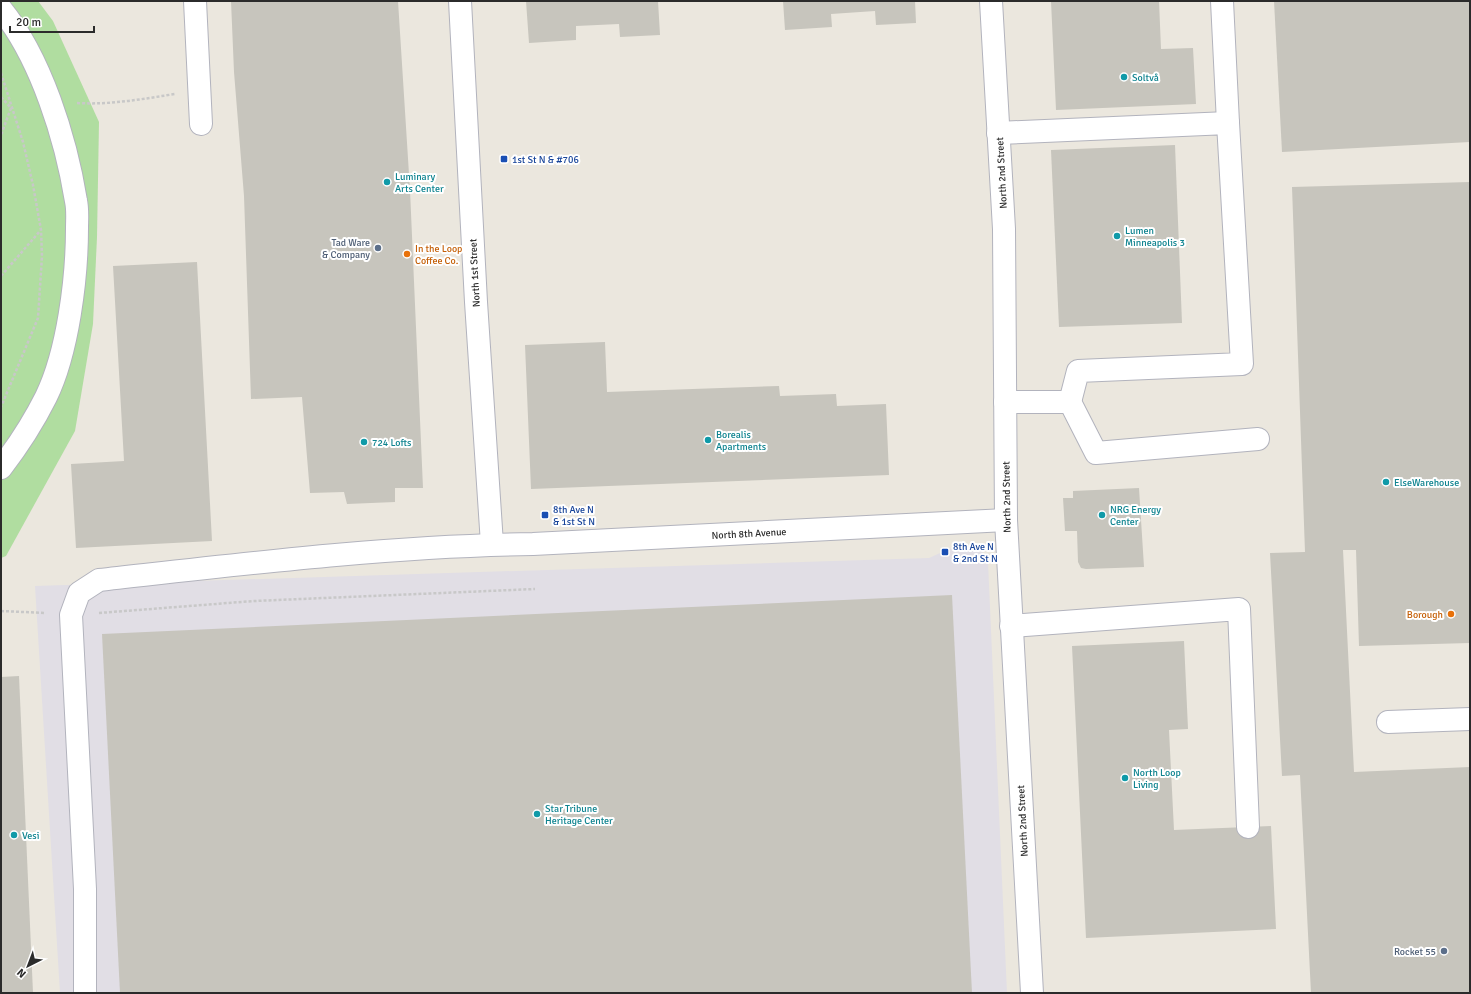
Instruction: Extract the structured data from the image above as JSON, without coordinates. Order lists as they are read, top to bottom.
{
  "streets": {
    "street": ["North 2nd Street", "North 1st Street", "North 8th Avenue"]
  },
  "crossings": [
    ["North 2nd Street", "North 8th Avenue"],
    ["North 1st Street", "North 8th Avenue"]
  ],
  "places": {
    "other": [
      "Soltvå",
      "Luminary Arts Center",
      "Lumen Minneapolis 3",
      "Tad Ware & Company",
      "In the Loop Coffee Co.",
      "Borealis Apartments",
      "724 Lofts",
      "ElseWarehouse",
      "NRG Energy Center",
      "Borough",
      "North Loop Living",
      "Star Tribune Heritage Center",
      "Vesi",
      "Rocket 55"
    ],
    "transit": ["1st St N & #706", "8th Ave N & 1st St N", "8th Ave N & 2nd St N"]
  },
  "scale_bar": "20 m",
  "north": "bottom left"
}
